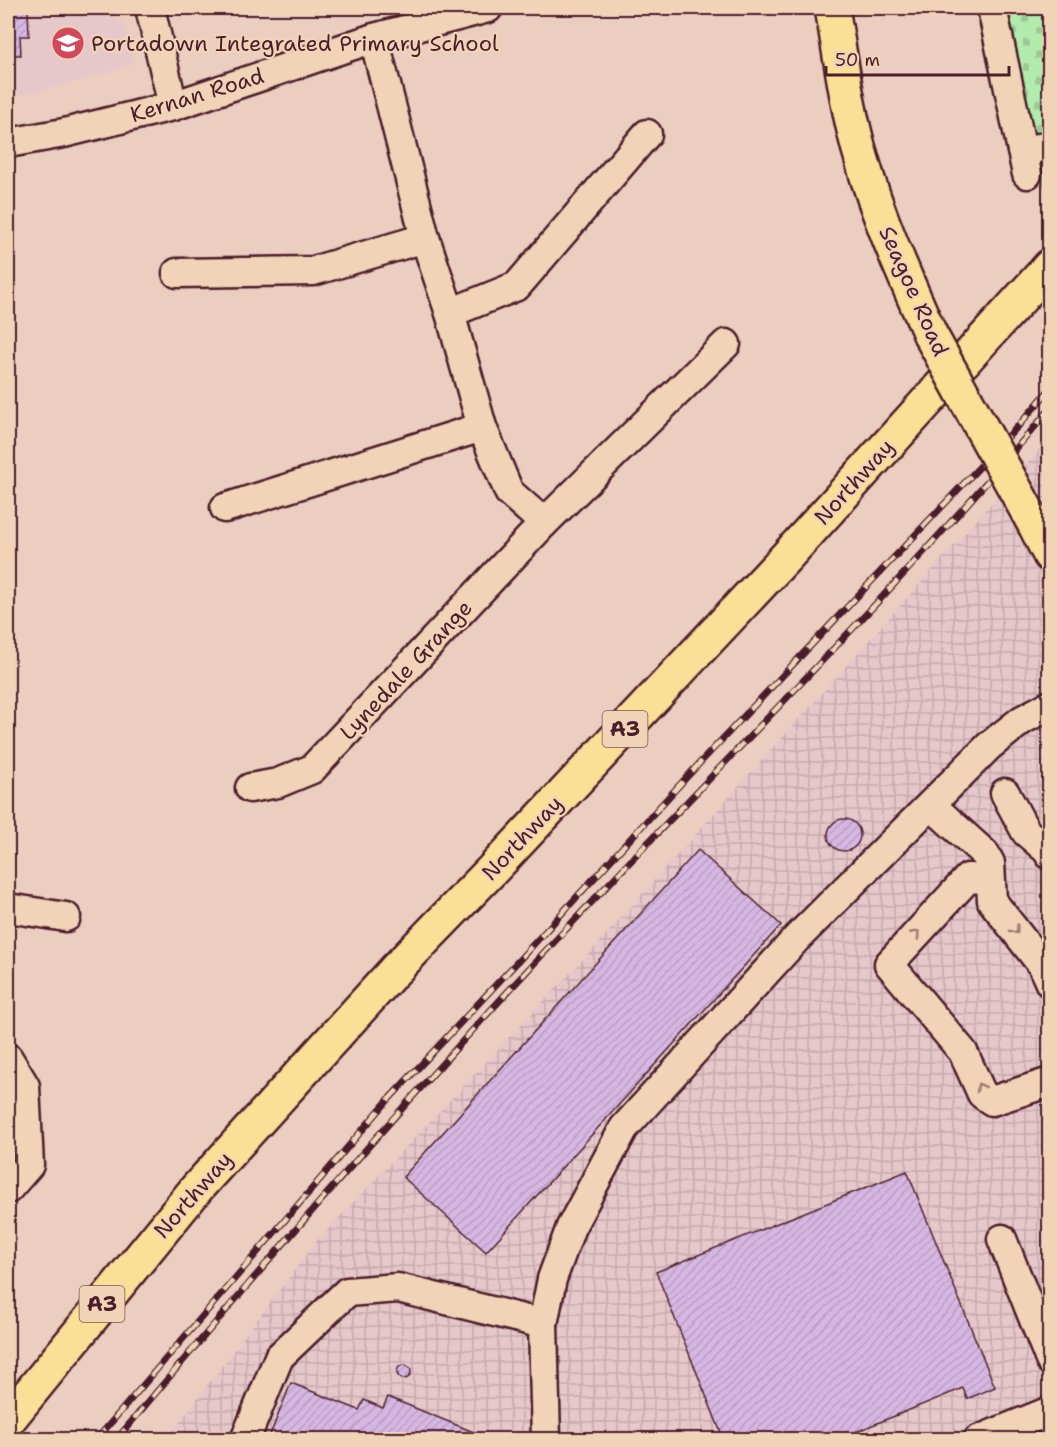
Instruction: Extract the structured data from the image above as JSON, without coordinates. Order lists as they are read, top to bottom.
{
  "streets": {
    "main road": ["Seagoe Road", "Northway", "A3"],
    "street": ["Kernan Road", "Lynedale Grange"]
  },
  "places": {
    "school or university": ["Portadown Integrated Primary School"]
  },
  "scale_bar": "50 m"
}
